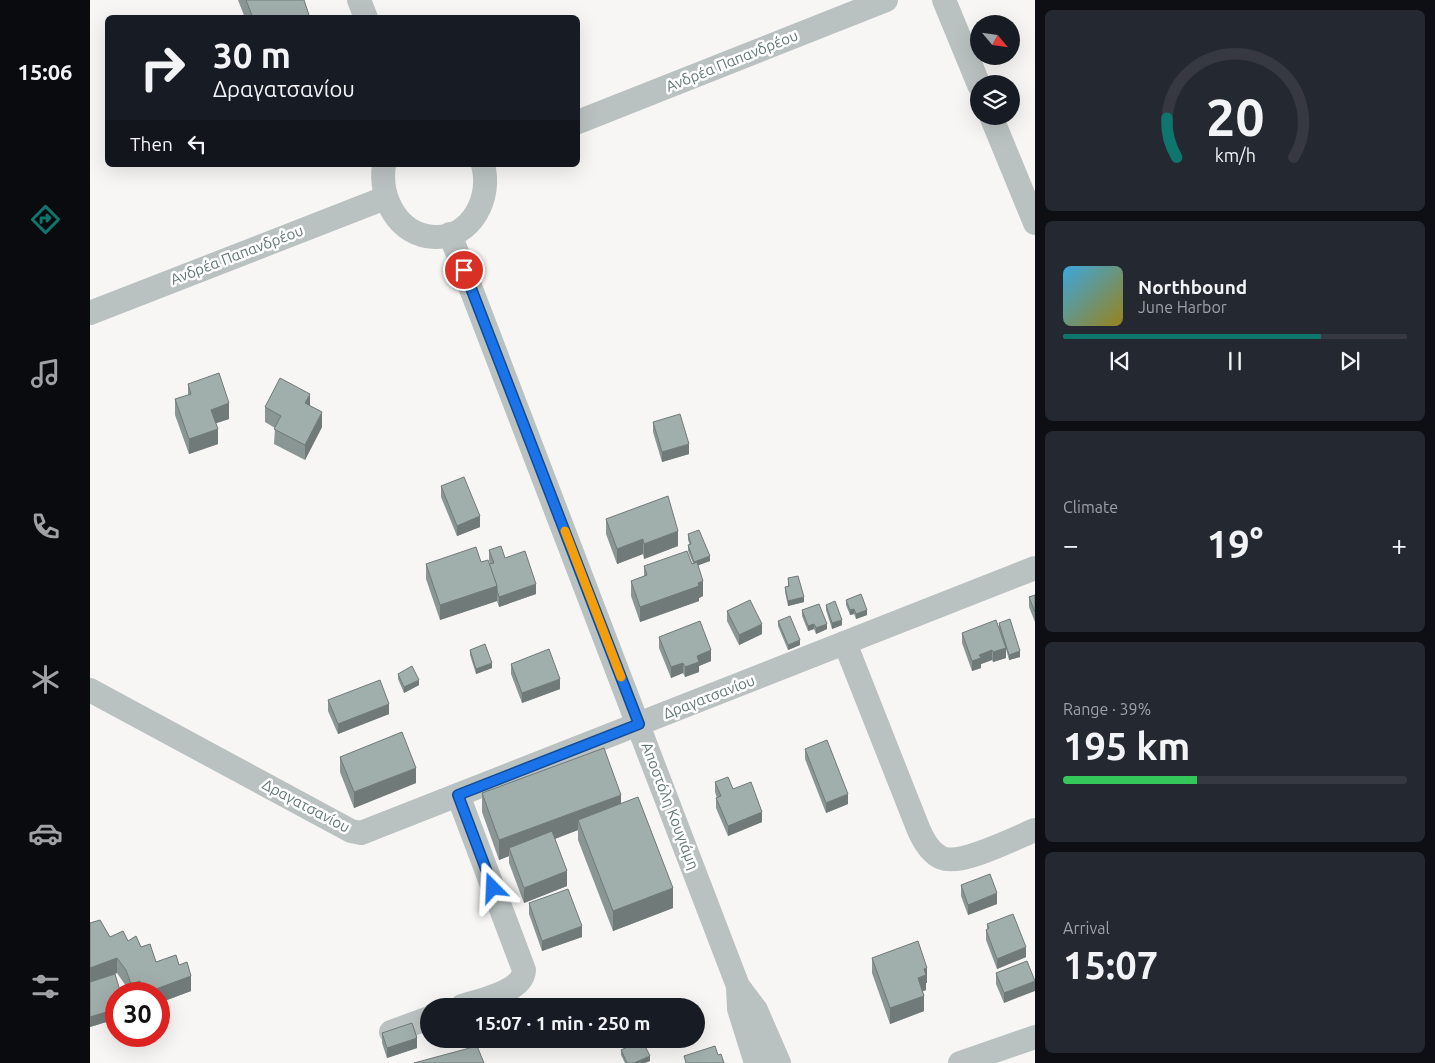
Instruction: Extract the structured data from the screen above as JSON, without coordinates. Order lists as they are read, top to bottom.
{
  "streets": {
    "street": ["Ανδρέα Παπανδρέου", "Δραγατσανίου", "Αποστόλη Κουγιάμη"]
  },
  "crossings": [
    ["Δραγατσανίου", "Αποστόλη Κουγιάμη"]
  ],
  "north": "bottom right",
  "page": {
    "tabs": "15:06",
    "turn": ["30 m", "Δραγατσανίου"],
    "then": "Then",
    "song": ["Northbound", "June Harbor"],
    "tile": [
      "Climate",
      ["Range · 39%", "195 km"],
      ["Arrival", "15:07"]
    ],
    "heat": ["−", "19°", "+"],
    "limit": "30",
    "trip": "15:07 · 1 min · 250 m",
    "gauge": ["20", "km/h"]
  }
}
